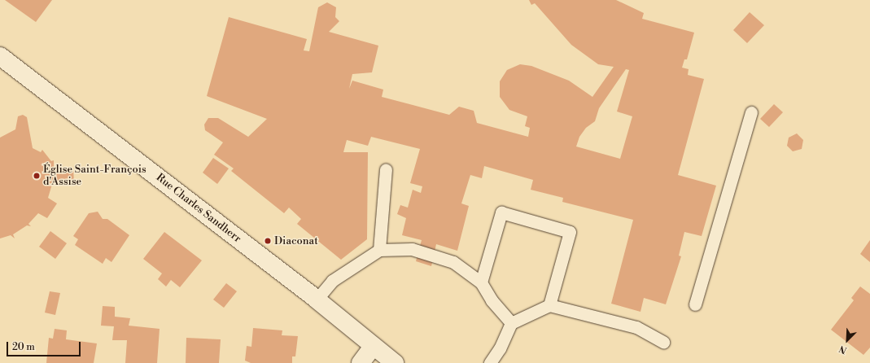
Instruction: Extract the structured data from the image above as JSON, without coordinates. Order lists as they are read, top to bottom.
{
  "streets": {
    "street": ["Rue Charles Sandherr"]
  },
  "places": ["Église Saint-François d'Assise", "Diaconat"],
  "scale_bar": "20 m",
  "north": "bottom left"
}
